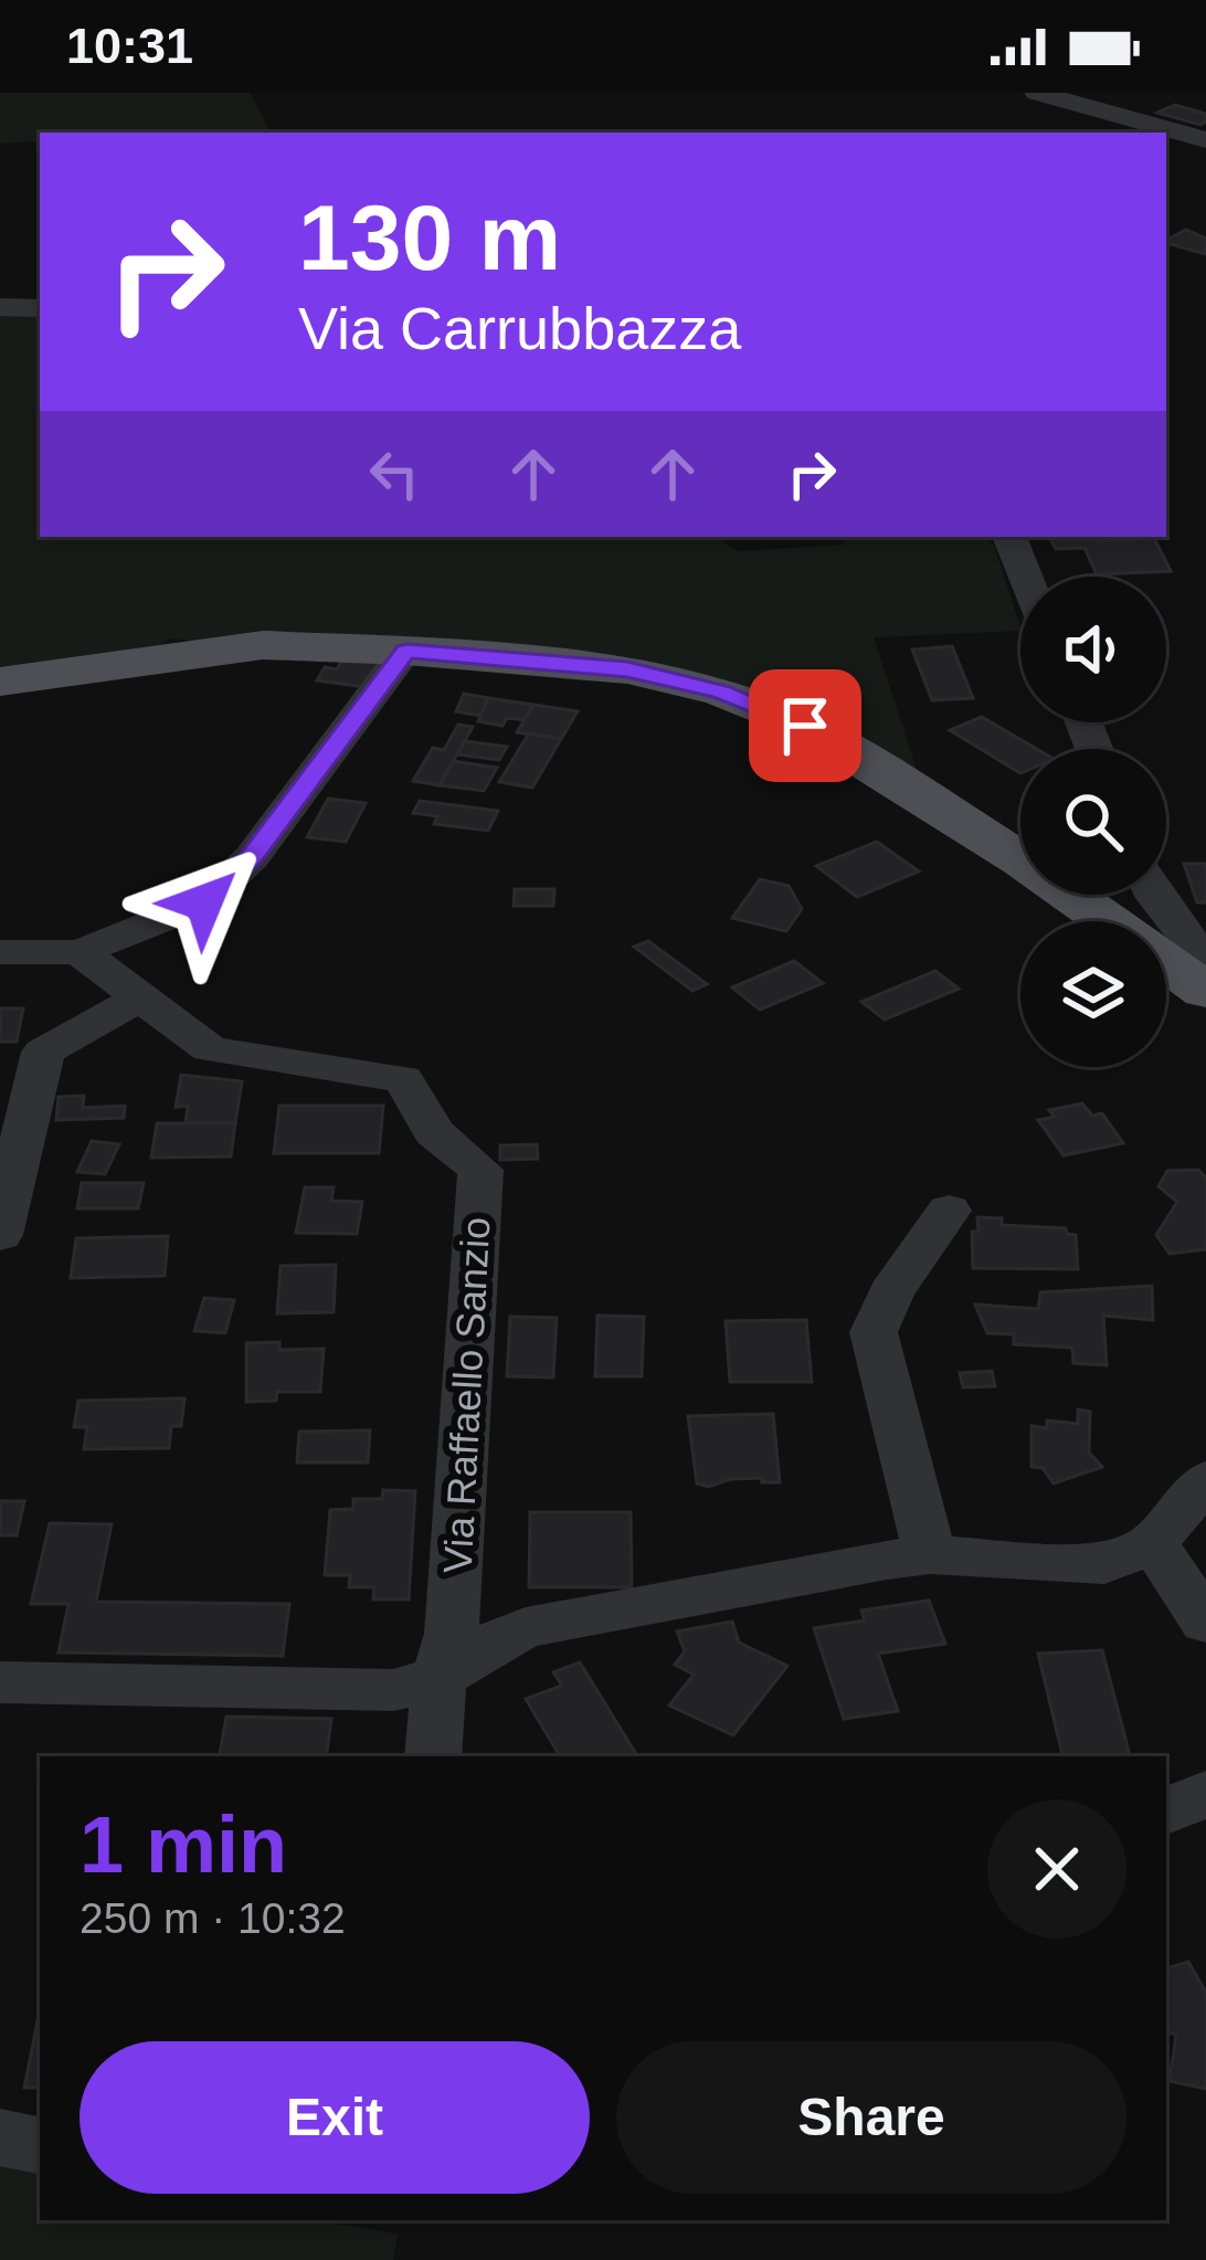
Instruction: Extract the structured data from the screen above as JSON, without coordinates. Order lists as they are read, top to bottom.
{
  "streets": {
    "street": ["Via Raffaello Sanzio"]
  },
  "page": {
    "status": "10:31",
    "turn": ["130 m", "Via Carrubbazza"],
    "heading": ["1 min", "250 m · 10:32"],
    "buttons": ["Exit", "Share"]
  }
}
